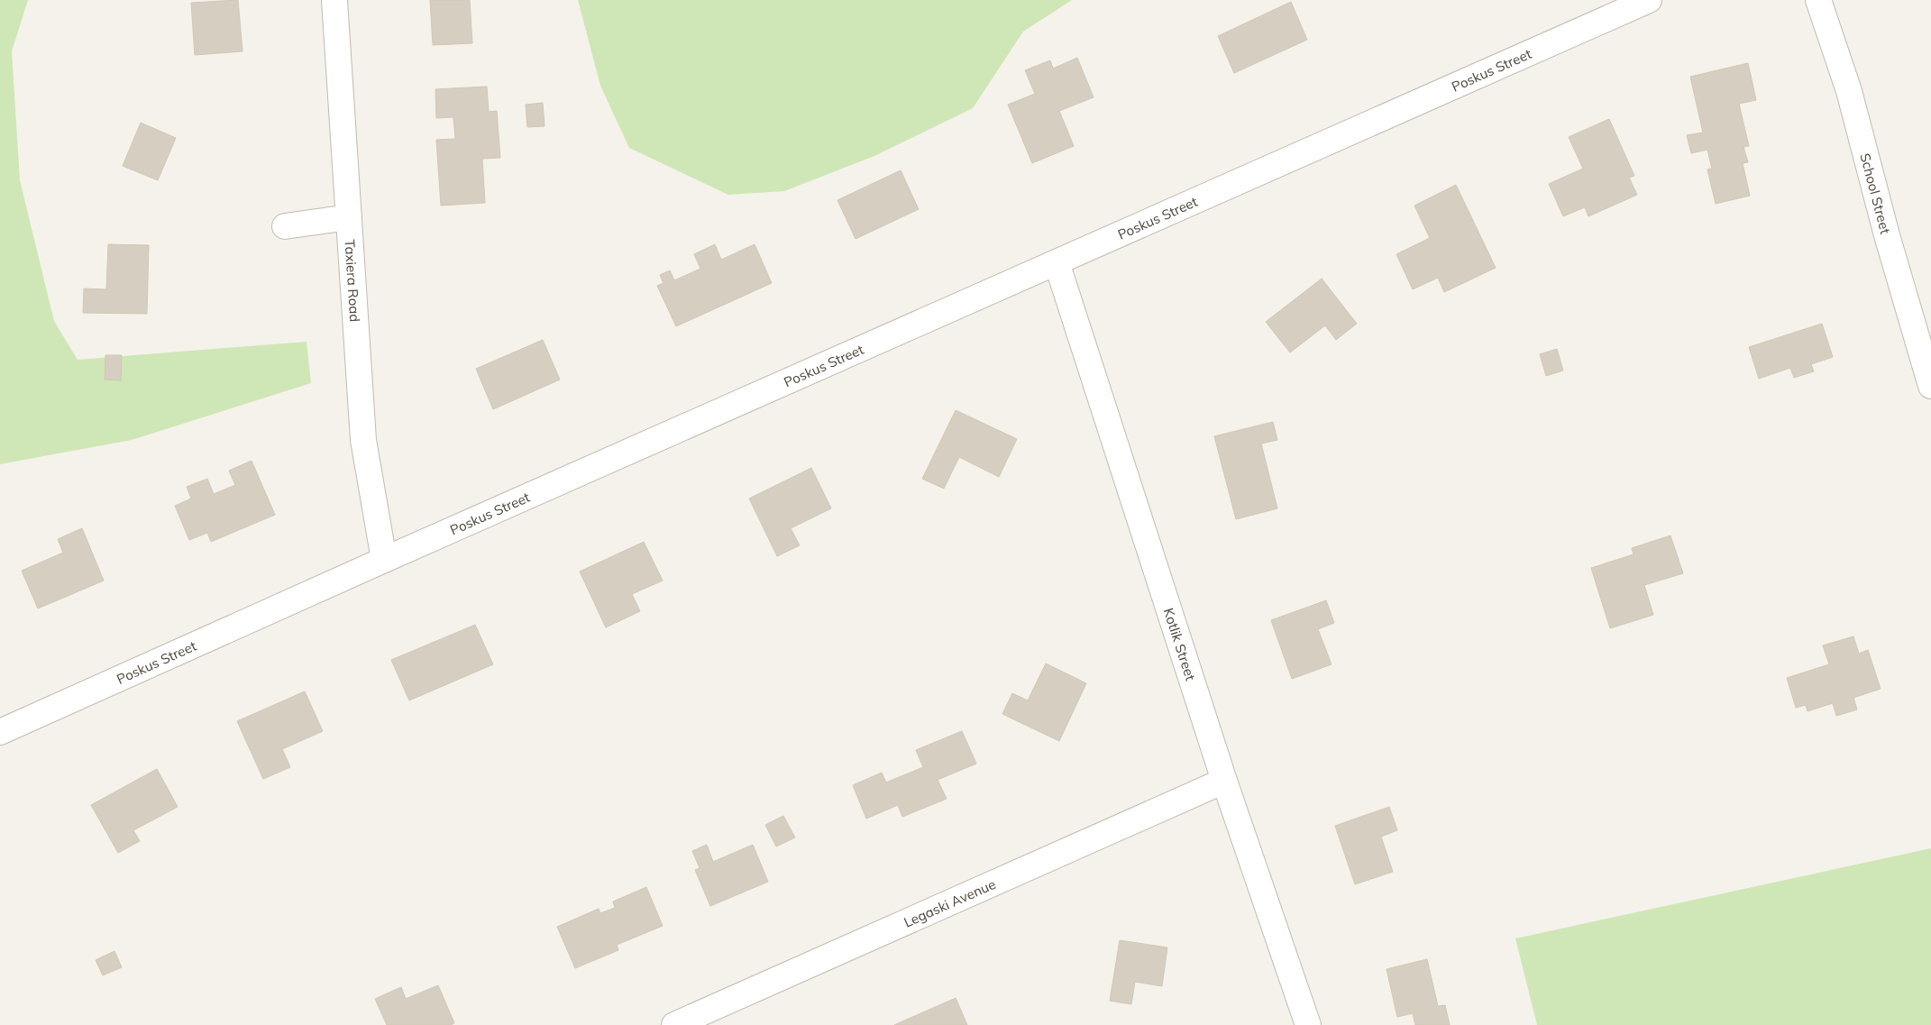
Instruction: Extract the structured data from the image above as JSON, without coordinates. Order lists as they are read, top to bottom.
{
  "streets": {
    "street": [
      "Poskus Street",
      "School Street",
      "Taxiera Road",
      "Kotlik Street",
      "Legaski Avenue"
    ]
  },
  "crossings": [
    ["Poskus Street", "Taxiera Road"],
    ["Poskus Street", "Kotlik Street"],
    ["Kotlik Street", "Legaski Avenue"]
  ]
}
